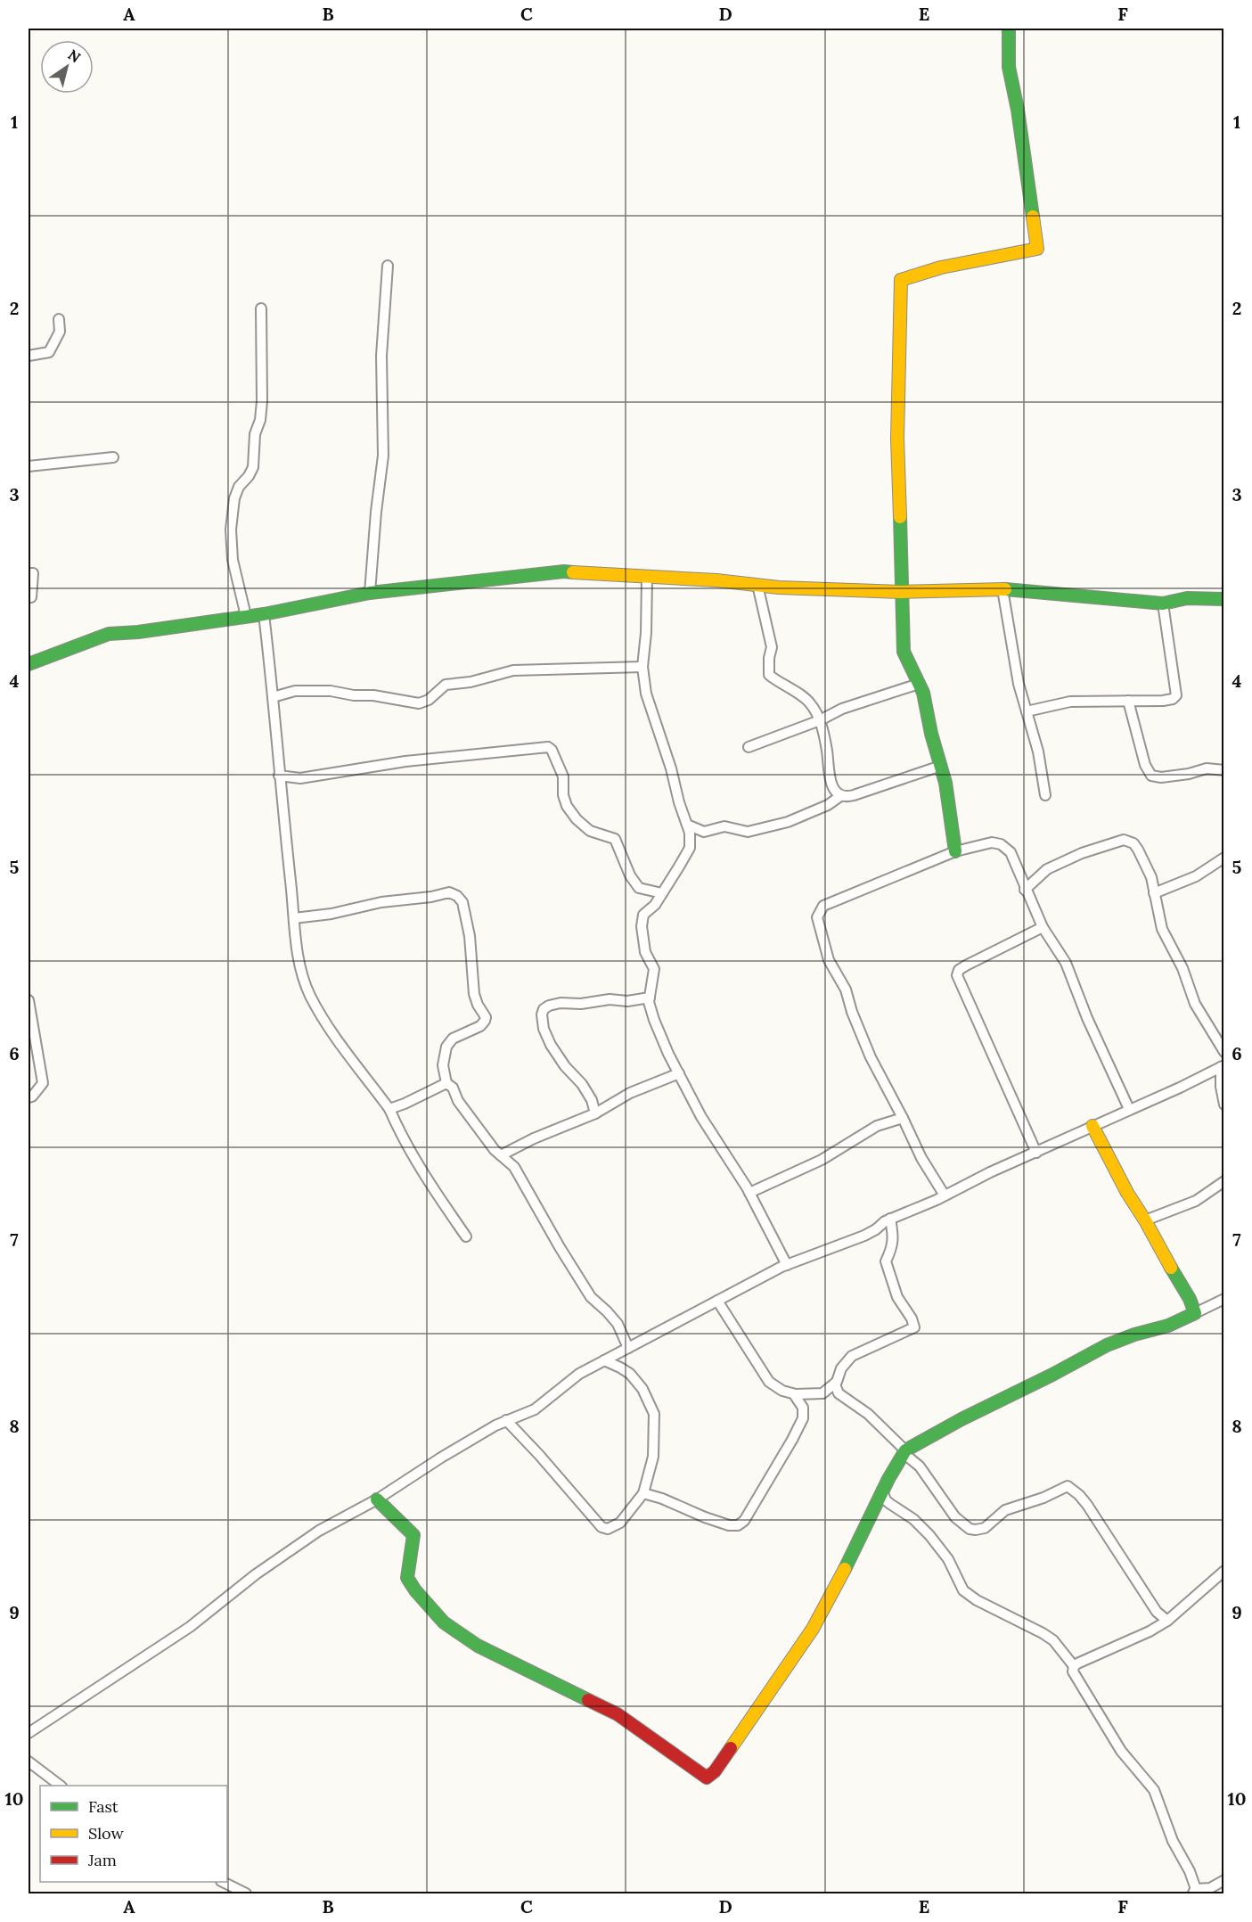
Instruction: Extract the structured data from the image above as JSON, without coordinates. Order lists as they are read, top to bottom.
{
  "legend": ["Fast", "Slow", "Jam"],
  "north": "top right",
  "grid": {
    "columns": [
      "A",
      "B",
      "C",
      "D",
      "E",
      "F"
    ],
    "rows": [
      "1",
      "2",
      "3",
      "4",
      "5",
      "6",
      "7",
      "8",
      "9",
      "10"
    ]
  }
}
